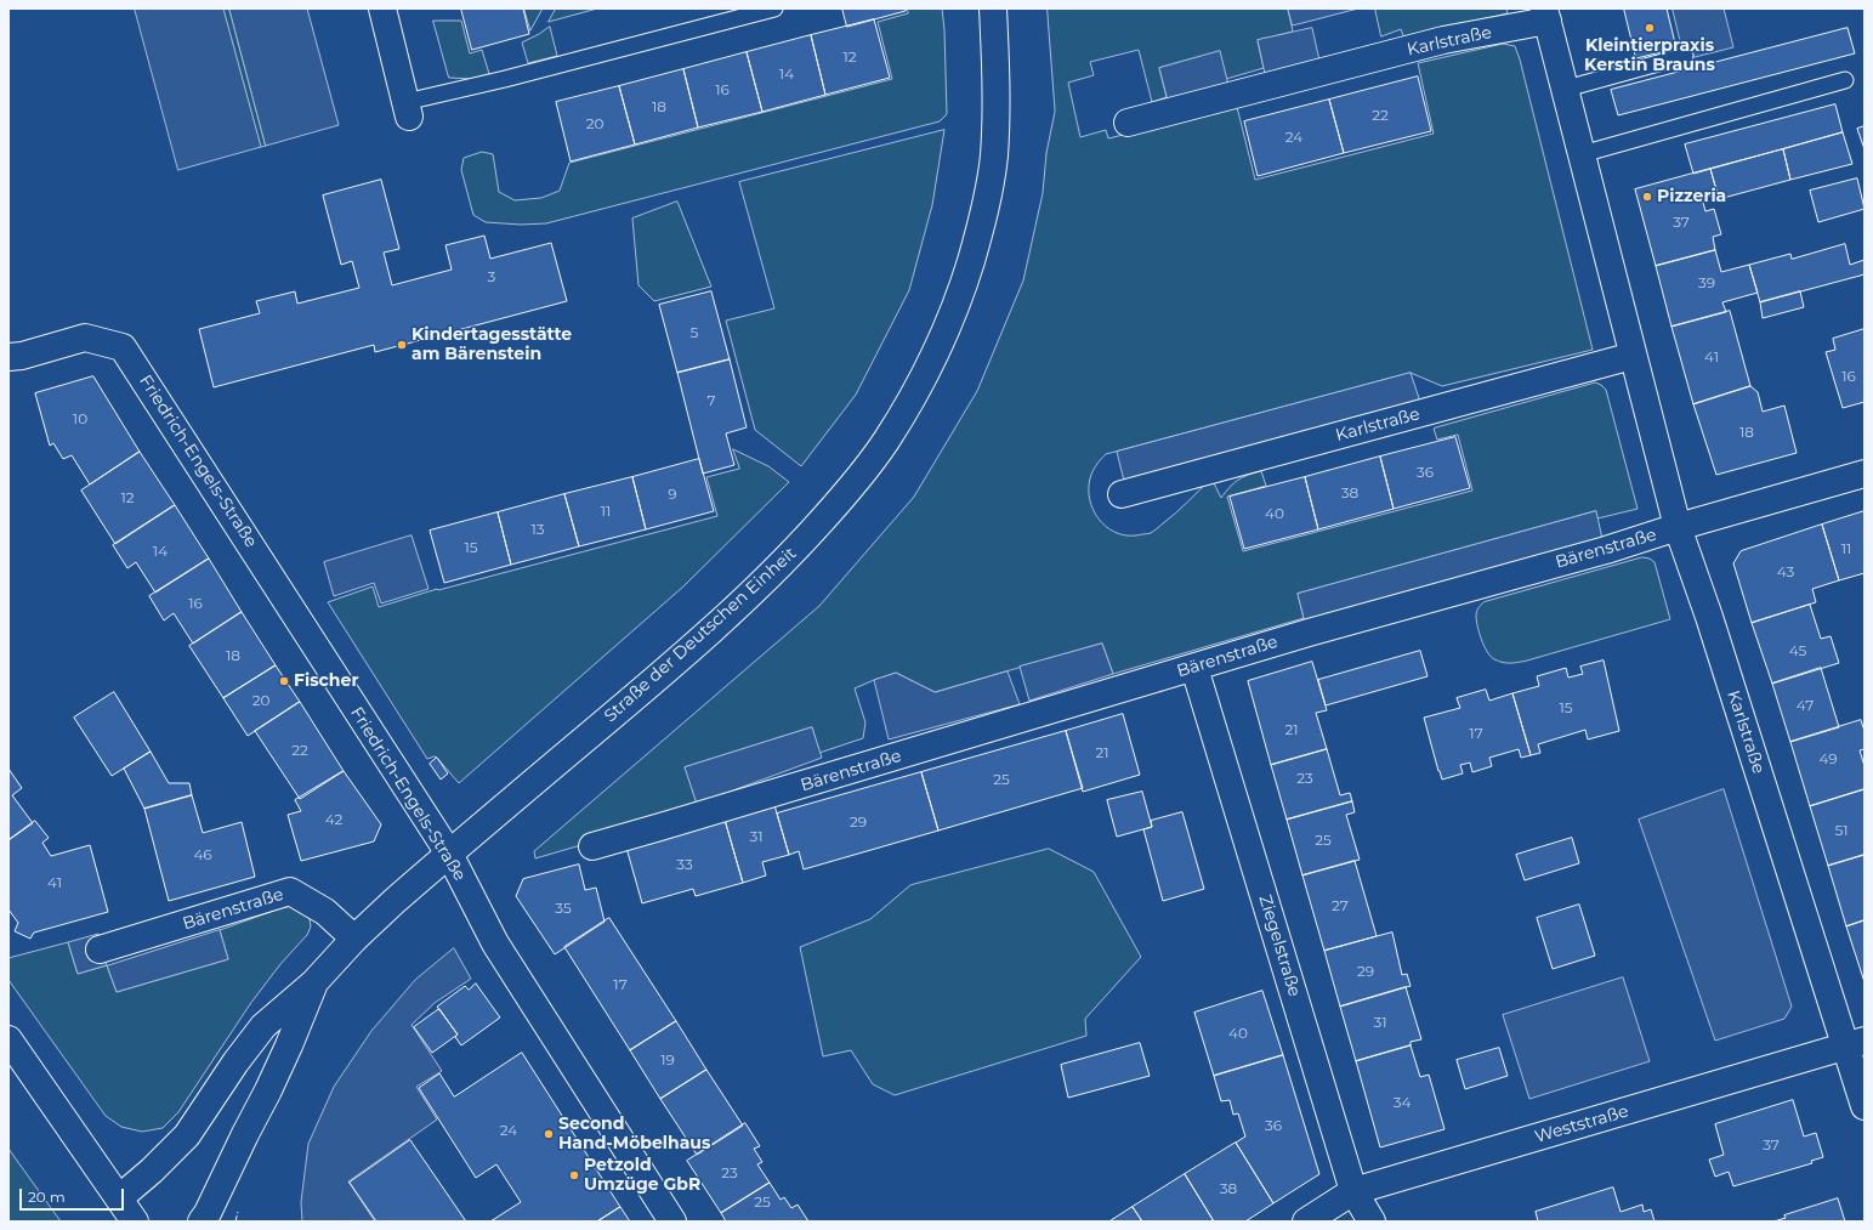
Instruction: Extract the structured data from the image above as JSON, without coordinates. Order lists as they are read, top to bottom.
{
  "streets": {
    "street": [
      "Karlstraße",
      "Friedrich-Engels-Straße",
      "Bärenstraße",
      "Straße der Deutschen Einheit",
      "Ziegelstraße",
      "Weststraße"
    ]
  },
  "crossings": [
    ["Karlstraße", "Bärenstraße"],
    ["Karlstraße", "Weststraße"],
    ["Friedrich-Engels-Straße", "Straße der Deutschen Einheit"],
    ["Bärenstraße", "Straße der Deutschen Einheit"],
    ["Bärenstraße", "Ziegelstraße"],
    ["Ziegelstraße", "Weststraße"]
  ],
  "places": [
    "Kleintierpraxis Kerstin Brauns",
    "Pizzeria",
    "Kindertagesstätte am Bärenstein",
    "Fischer",
    "Second Hand-Möbelhaus",
    "Petzold Umzüge GbR"
  ],
  "house_numbers": [
    "12",
    "14",
    "16",
    "18",
    "22",
    "20",
    "24",
    "37",
    "3",
    "39",
    "5",
    "41",
    "16",
    "7",
    "10",
    "18",
    "36",
    "38",
    "9",
    "12",
    "11",
    "40",
    "13",
    "15",
    "11",
    "14",
    "43",
    "16",
    "45",
    "18",
    "20",
    "47",
    "15",
    "21",
    "17",
    "22",
    "21",
    "49",
    "23",
    "25",
    "42",
    "29",
    "51",
    "31",
    "25",
    "46",
    "33",
    "41",
    "27",
    "35",
    "29",
    "17",
    "31",
    "40",
    "19",
    "34",
    "36",
    "24",
    "37",
    "23",
    "38",
    "25"
  ],
  "scale_bar": "20 m"
}
